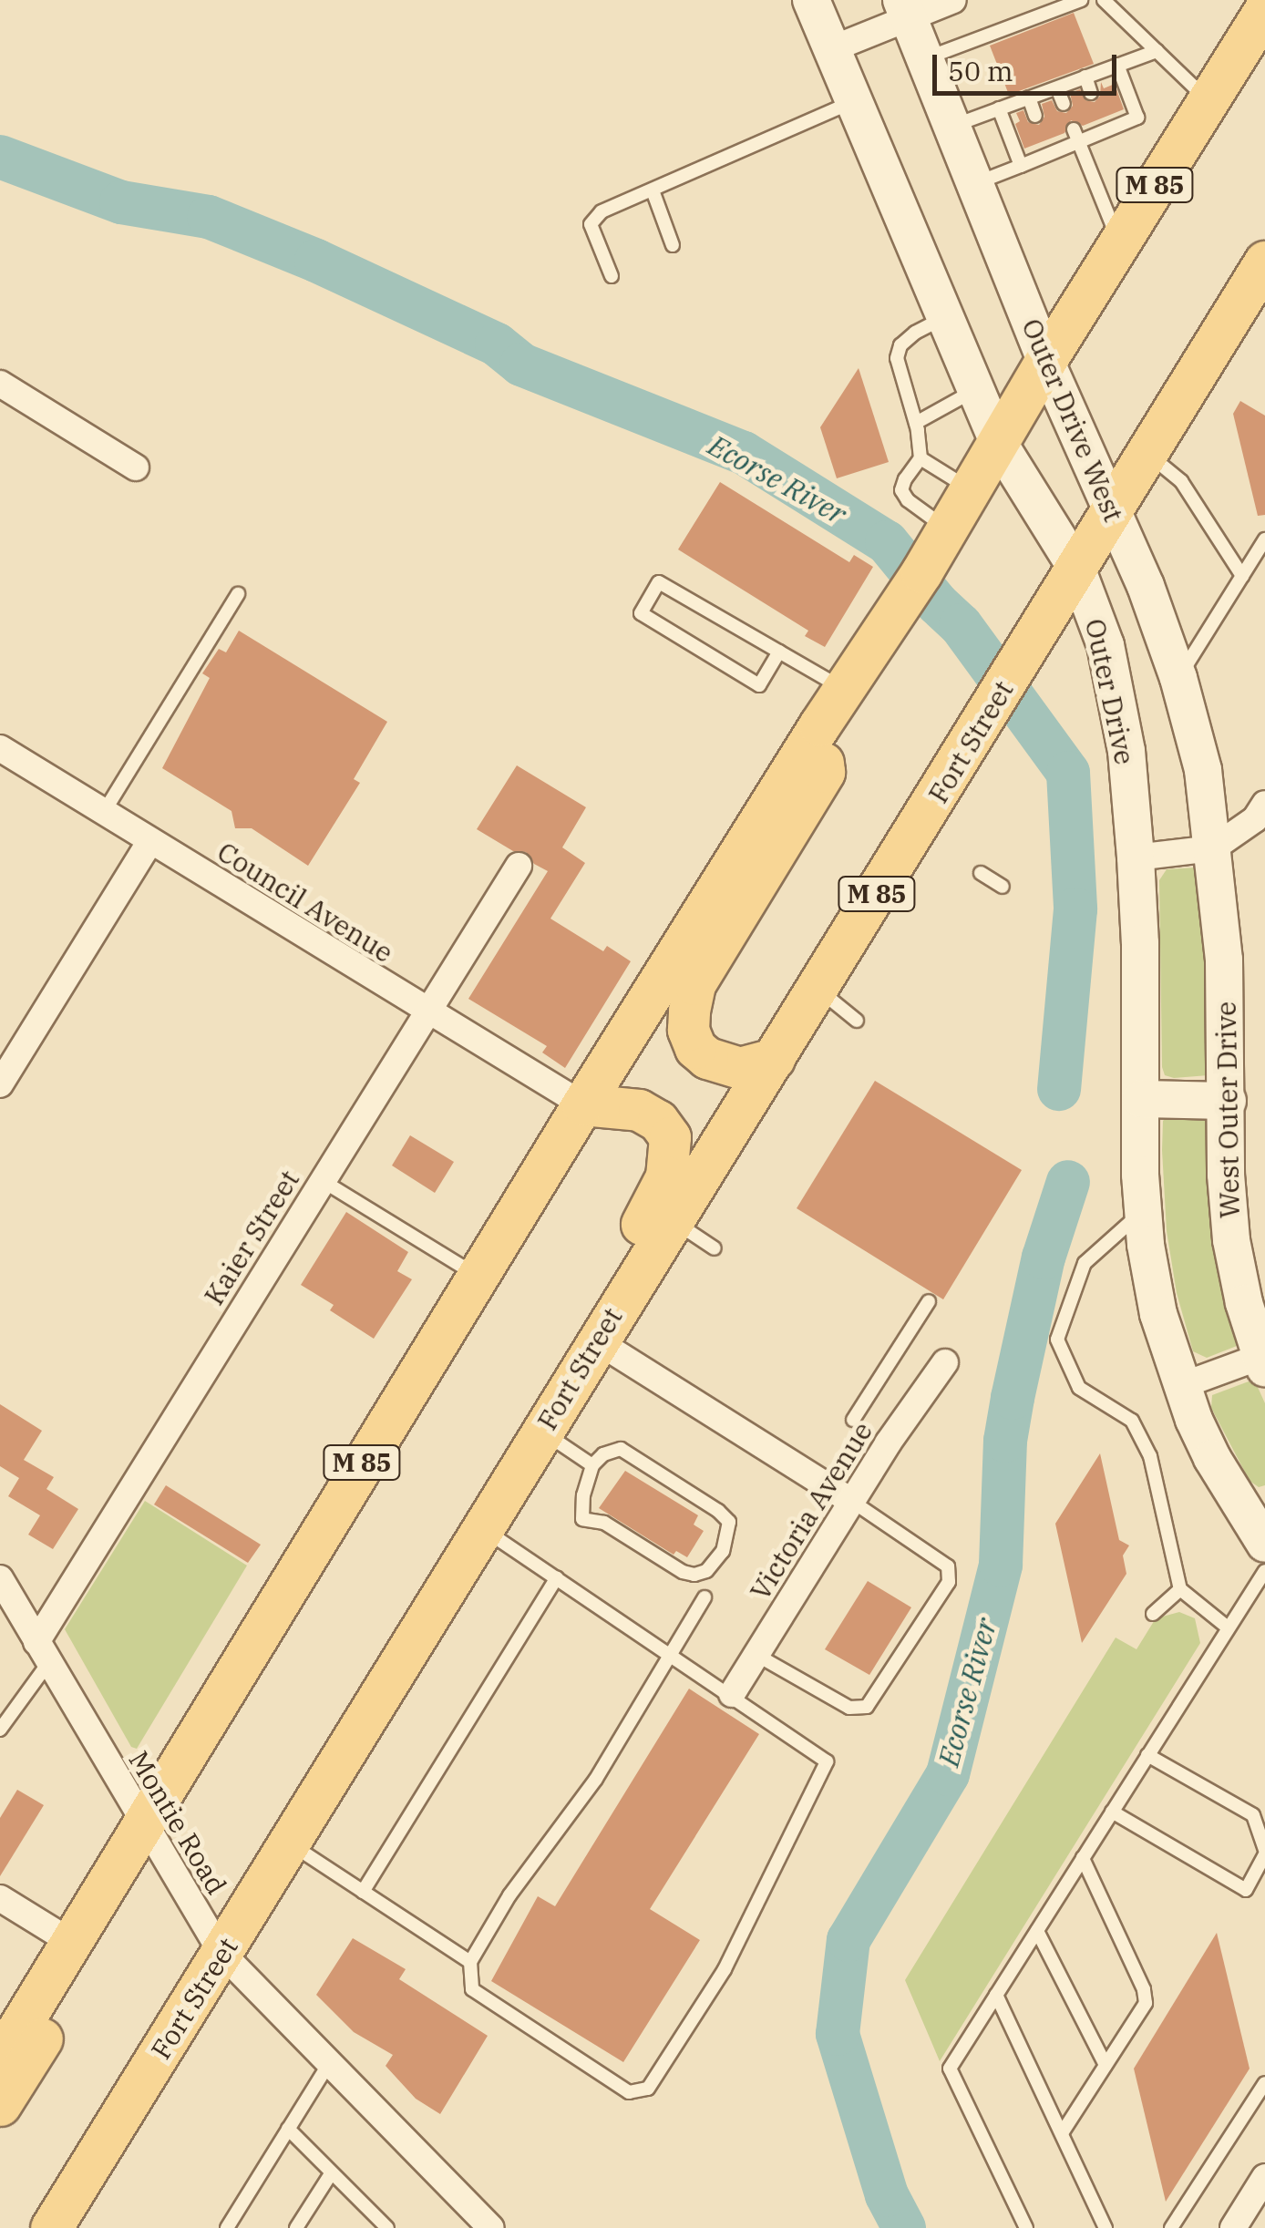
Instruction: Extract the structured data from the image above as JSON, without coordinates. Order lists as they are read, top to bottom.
{
  "streets": {
    "main road": [
      "M 85",
      "Outer Drive West",
      "Outer Drive",
      "Fort Street",
      "West Outer Drive"
    ],
    "street": [
      "Council Avenue",
      "Kaier Street",
      "Victoria Avenue",
      "Montie Road"
    ]
  },
  "crossings": [
    ["M 85", "Outer Drive West"],
    ["M 85", "Outer Drive"],
    ["M 85", "Fort Street"],
    ["M 85", "Council Avenue"],
    ["M 85", "Montie Road"],
    ["Outer Drive West", "Fort Street"],
    ["Outer Drive West", "West Outer Drive"],
    ["Outer Drive", "Fort Street"],
    ["Fort Street", "Montie Road"],
    ["Council Avenue", "Kaier Street"],
    ["Kaier Street", "Montie Road"]
  ],
  "water": ["Ecorse River"],
  "scale_bar": "50 m"
}
